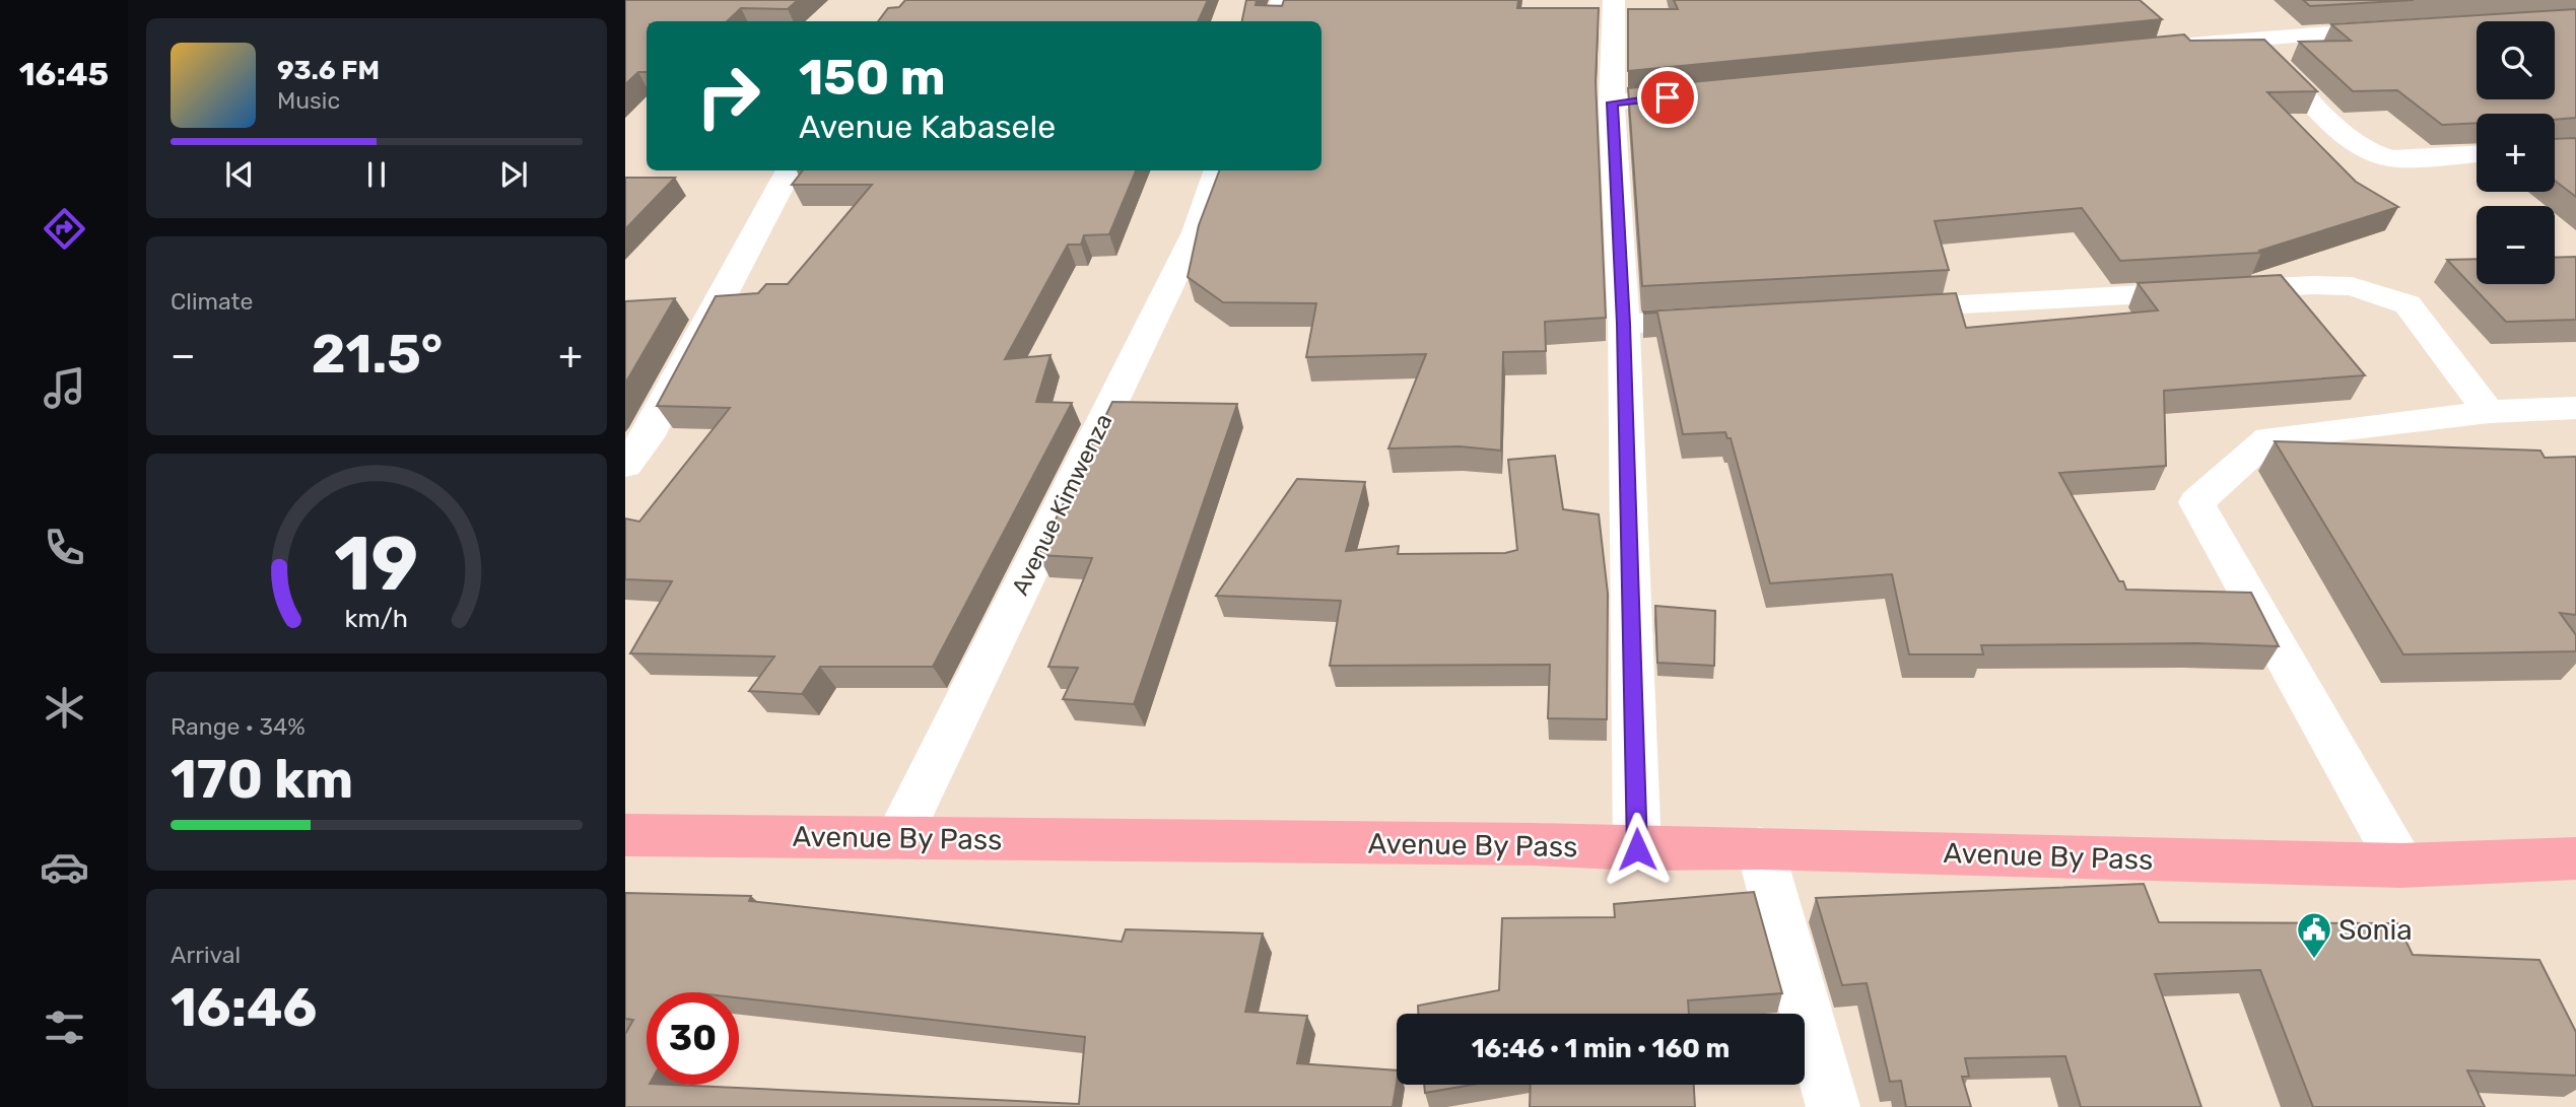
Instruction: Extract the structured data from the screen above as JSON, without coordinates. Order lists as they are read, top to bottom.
{
  "streets": {
    "highway": ["Avenue By Pass"],
    "street": ["Avenue Kimwenza"]
  },
  "crossings": [
    ["Avenue Kimwenza", "Avenue By Pass"]
  ],
  "places": {
    "public building": ["Sonia"]
  },
  "page": {
    "tabs": "16:45",
    "map_buttons": ["+", "−"],
    "turn": ["150 m", "Avenue Kabasele"],
    "song": ["93.6 FM", "Music"],
    "tile": [
      "Climate",
      ["Range · 34%", "170 km"],
      ["Arrival", "16:46"]
    ],
    "heat": ["−", "21.5°", "+"],
    "limit": "30",
    "trip": "16:46 · 1 min · 160 m",
    "gauge": ["19", "km/h"]
  }
}
